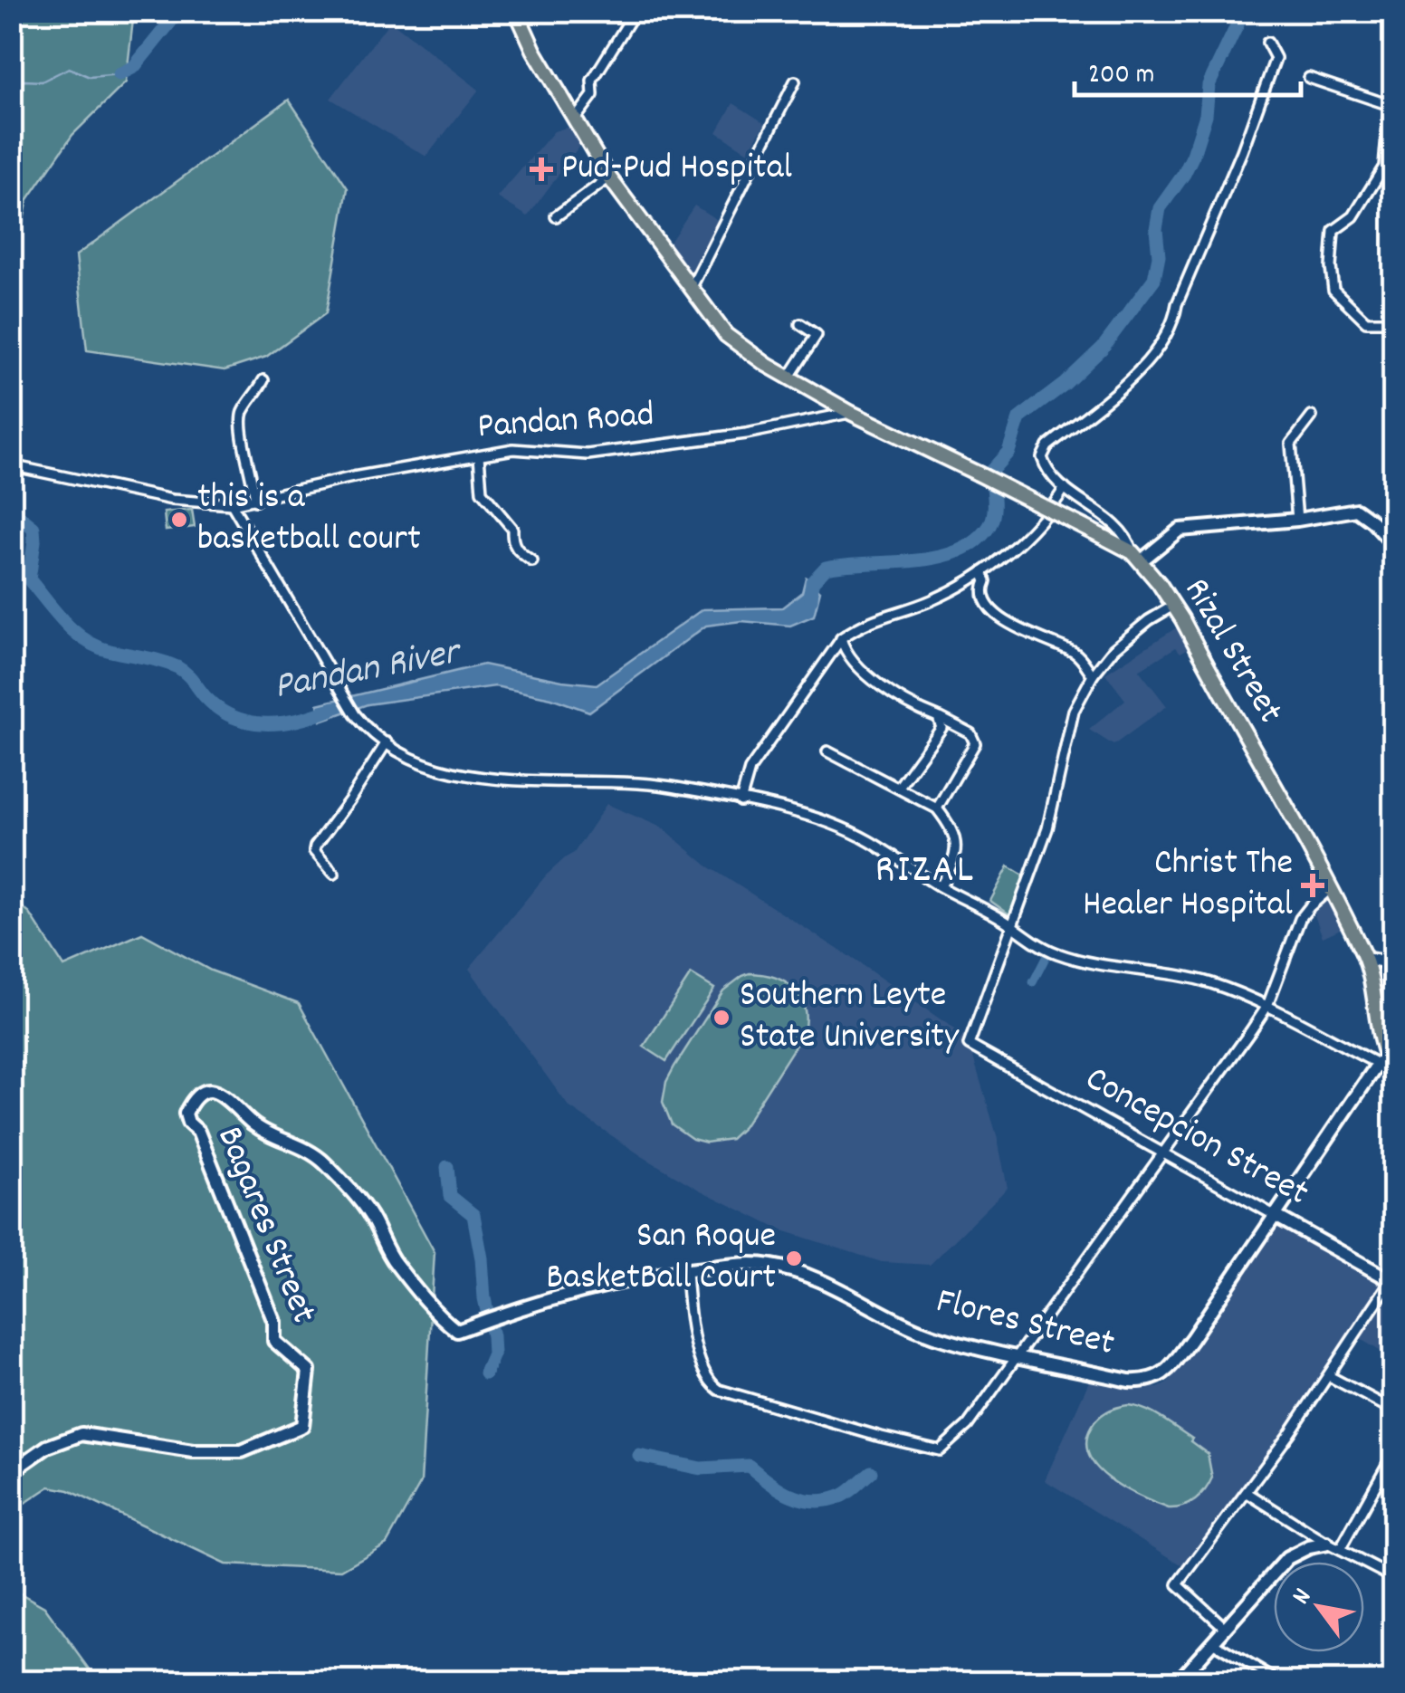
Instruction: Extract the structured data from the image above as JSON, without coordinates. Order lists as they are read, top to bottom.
{
  "streets": {
    "main road": ["Rizal Street"],
    "street": [
      "Pandan Road",
      "Concepcion Street",
      "Bagares Street",
      "Flores Street"
    ]
  },
  "crossings": [
    ["Pandan Road", "Rizal Street"],
    ["Rizal Street", "Flores Street"],
    ["Concepcion Street", "Flores Street"],
    ["Bagares Street", "Flores Street"]
  ],
  "districts": ["RIZAL"],
  "water": ["Pandan River"],
  "places": {
    "health": ["Pud-Pud Hospital", "Christ The Healer Hospital"],
    "other": ["this is a basketball court", "Southern Leyte State University", "San Roque BasketBall Court"]
  },
  "scale_bar": "200 m",
  "north": "top left"
}
